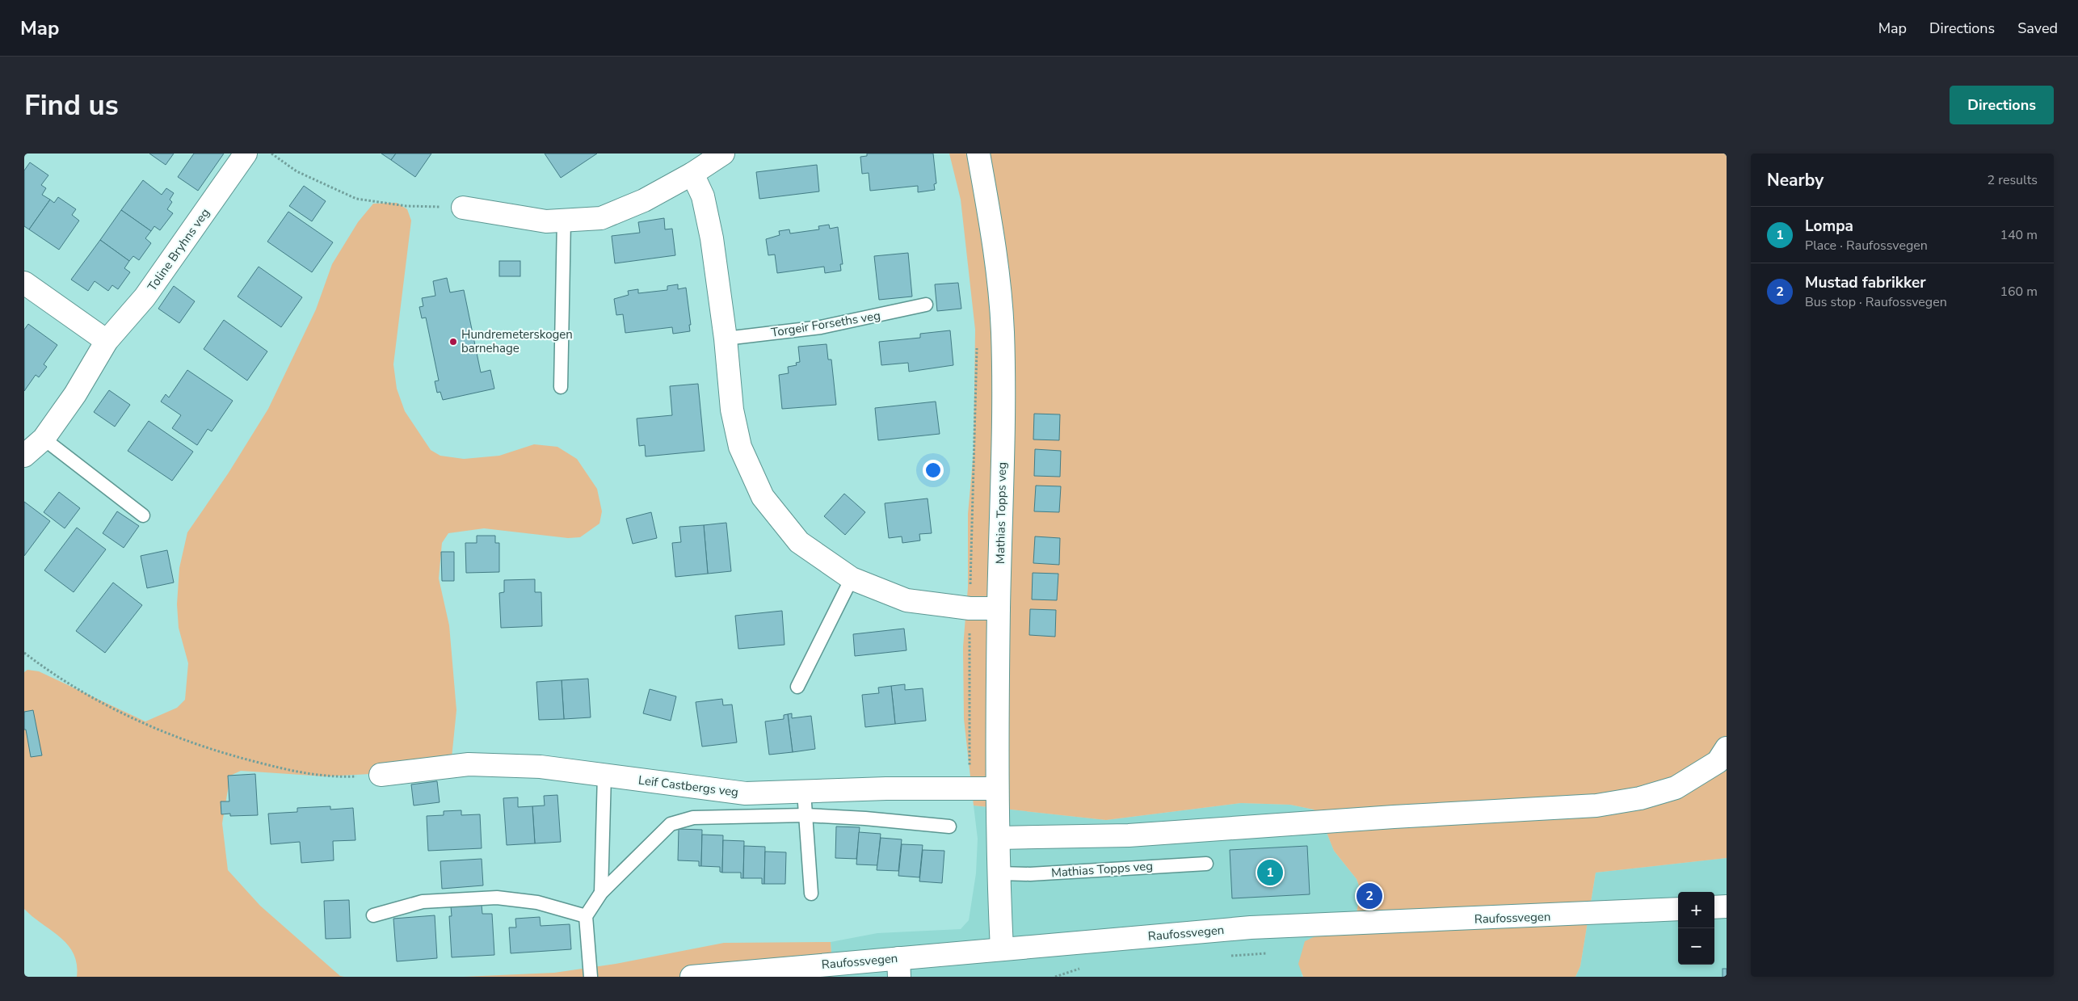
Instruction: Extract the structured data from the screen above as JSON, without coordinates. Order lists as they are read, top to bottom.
{
  "streets": {
    "street": [
      "Toline Bryhns veg",
      "Mathias Topps veg",
      "Leif Castbergs veg",
      "Raufossvegen"
    ],
    "lane": ["Torgeir Forseths veg"]
  },
  "crossings": [
    ["Mathias Topps veg", "Leif Castbergs veg"],
    ["Mathias Topps veg", "Raufossvegen"]
  ],
  "places": ["Hundremeterskogen barnehage"],
  "page": {
    "header": "Map",
    "nav": ["Map", "Directions", "Saved"],
    "buttons": "Directions",
    "title": "Find us",
    "heading": ["Nearby", "2 results"],
    "list": [
      {
        "mark": "1",
        "name": "Lompa",
        "note": "Place · Raufossvegen",
        "value": "140 m"
      },
      {
        "mark": "2",
        "name": "Mustad fabrikker",
        "note": "Bus stop · Raufossvegen",
        "value": "160 m"
      }
    ],
    "pins": ["1", "2"],
    "map_buttons": ["+", "−"]
  }
}
